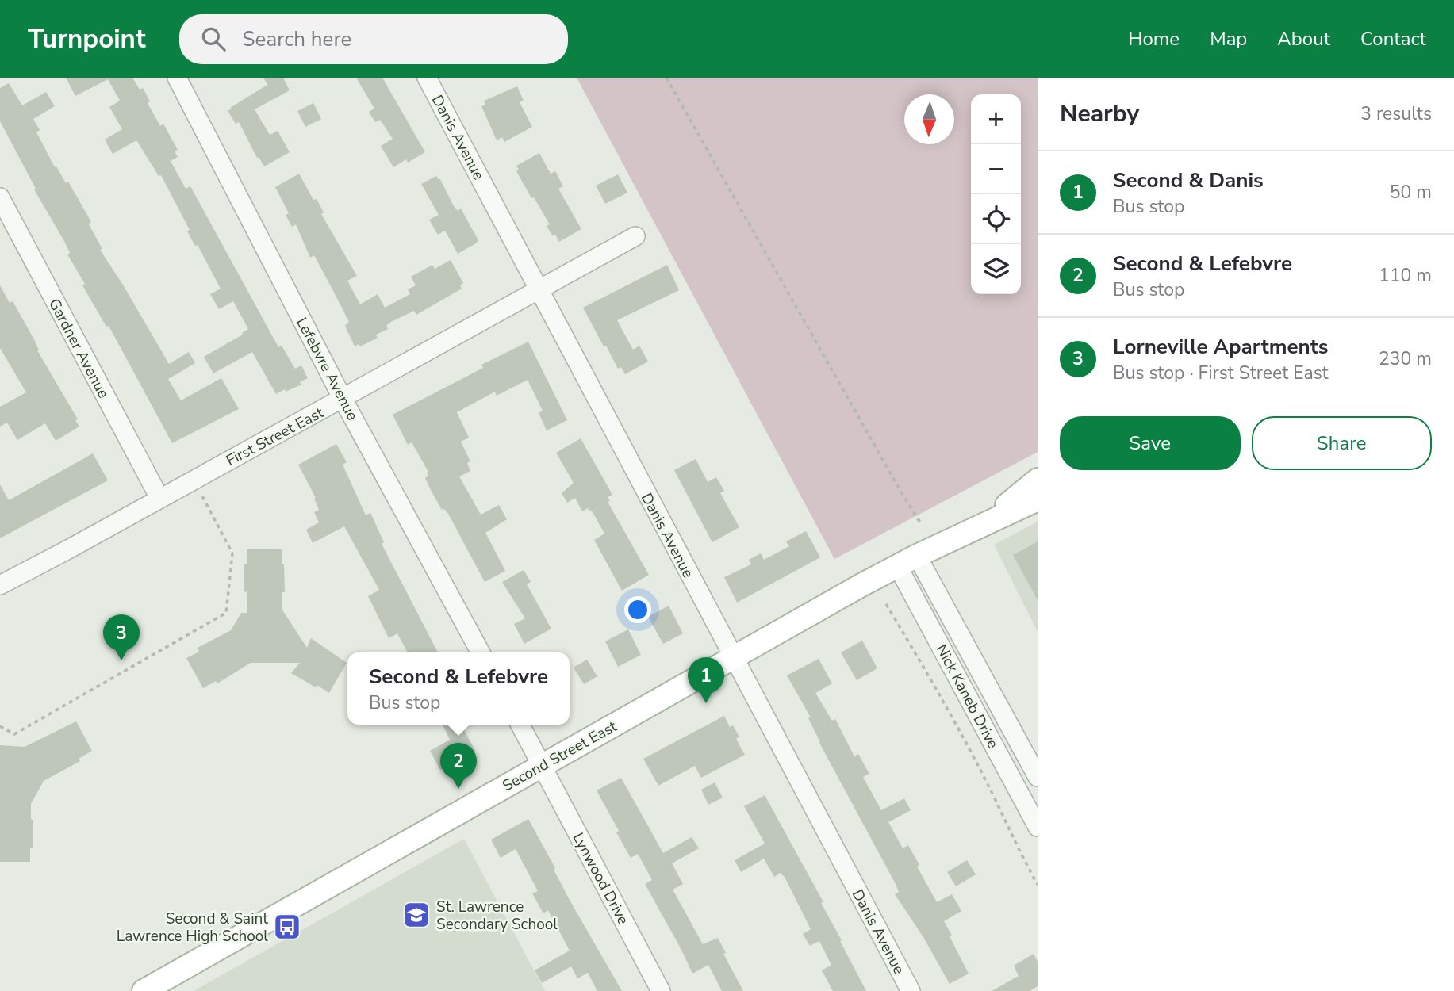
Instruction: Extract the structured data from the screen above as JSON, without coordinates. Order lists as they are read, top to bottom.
{
  "streets": {
    "main road": ["Second Street East"],
    "street": [
      "Danis Avenue",
      "Gardner Avenue",
      "Lefebvre Avenue",
      "First Street East",
      "Nick Kaneb Drive",
      "Lynwood Drive"
    ]
  },
  "crossings": [
    ["Danis Avenue", "First Street East"],
    ["Danis Avenue", "Second Street East"],
    ["Gardner Avenue", "First Street East"],
    ["Lefebvre Avenue", "First Street East"],
    ["Nick Kaneb Drive", "Second Street East"],
    ["Second Street East", "Lynwood Drive"]
  ],
  "places": {
    "school or university": ["St. Lawrence Secondary School"],
    "bus stop": ["Second & Saint Lawrence High School"]
  },
  "north": "bottom",
  "page": {
    "header": "Turnpoint",
    "search": "Search here",
    "nav": [
      "Home",
      "Map",
      "About",
      "Contact"
    ],
    "heading": ["Nearby", "3 results"],
    "map_buttons": ["+", "−"],
    "list": [
      {
        "mark": "1",
        "name": "Second & Danis",
        "note": "Bus stop",
        "value": "50 m"
      },
      {
        "mark": "2",
        "name": "Second & Lefebvre",
        "note": "Bus stop",
        "value": "110 m"
      },
      {
        "mark": "3",
        "name": "Lorneville Apartments",
        "note": "Bus stop · First Street East",
        "value": "230 m"
      }
    ],
    "buttons": ["Save", "Share"],
    "pins": ["3", "1", "2"],
    "popup": ["Second & Lefebvre", "Bus stop"]
  }
}
